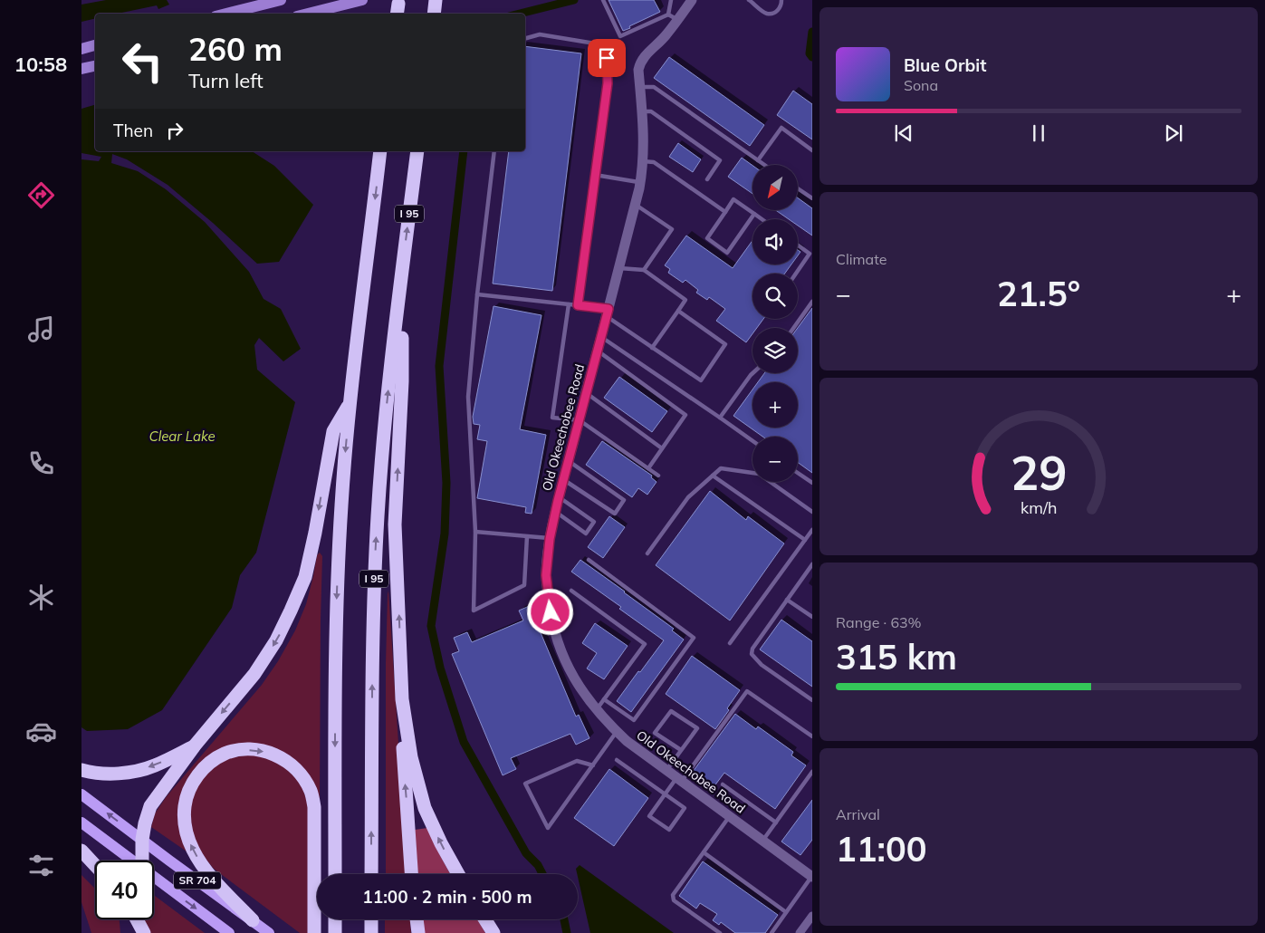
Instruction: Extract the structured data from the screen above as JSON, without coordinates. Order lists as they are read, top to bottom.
{
  "streets": {
    "highway": ["I 95"],
    "main road": ["SR 704"],
    "street": ["Old Okeechobee Road"]
  },
  "water": ["Clear Lake"],
  "north": "bottom left",
  "page": {
    "tabs": "10:58",
    "turn": ["260 m", "Turn left"],
    "song": ["Blue Orbit", "Sona"],
    "then": "Then",
    "map_buttons": ["+", "−"],
    "tile": [
      "Climate",
      ["Range · 63%", "315 km"],
      ["Arrival", "11:00"]
    ],
    "heat": ["−", "21.5°", "+"],
    "limit": "40",
    "trip": "11:00 · 2 min · 500 m",
    "gauge": ["29", "km/h"]
  }
}
